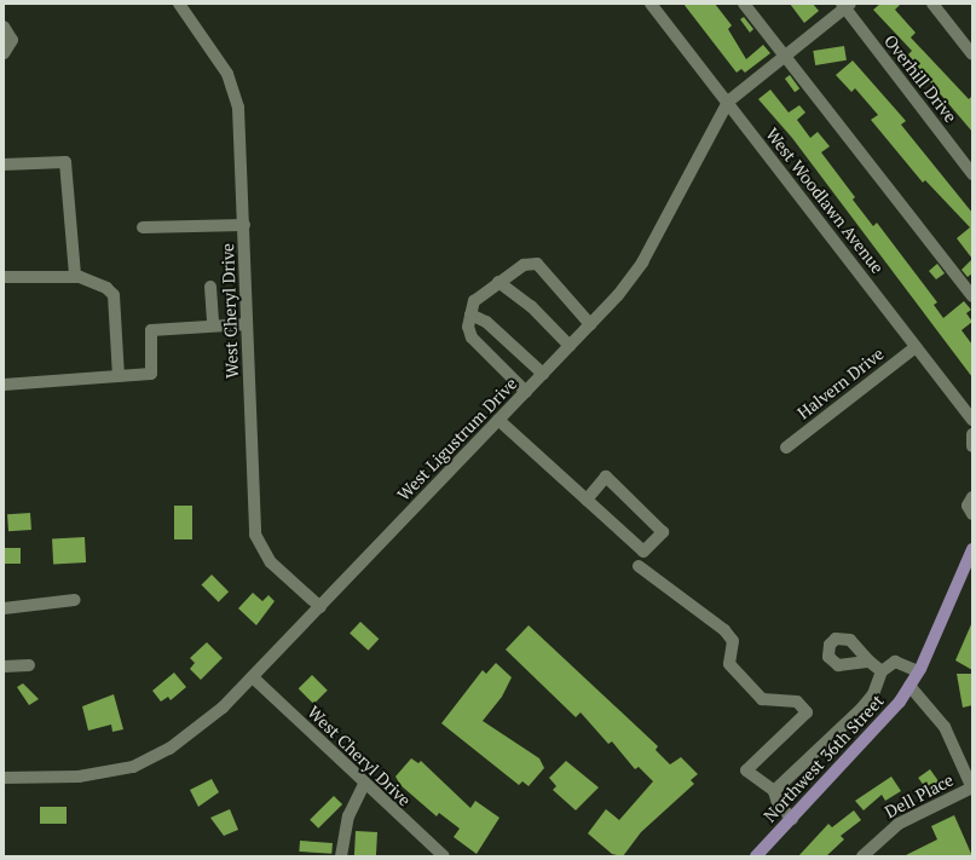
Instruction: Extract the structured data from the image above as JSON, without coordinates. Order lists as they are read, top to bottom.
{
  "streets": {
    "main road": ["Northwest 36th Street"],
    "street": [
      "Overhill Drive",
      "West Woodlawn Avenue",
      "West Cheryl Drive",
      "Halvern Drive",
      "West Ligustrum Drive",
      "Dell Place"
    ]
  },
  "crossings": [
    ["Overhill Drive", "West Ligustrum Drive"],
    ["West Woodlawn Avenue", "Halvern Drive"],
    ["West Woodlawn Avenue", "West Ligustrum Drive"],
    ["West Cheryl Drive", "West Ligustrum Drive"]
  ]
}
